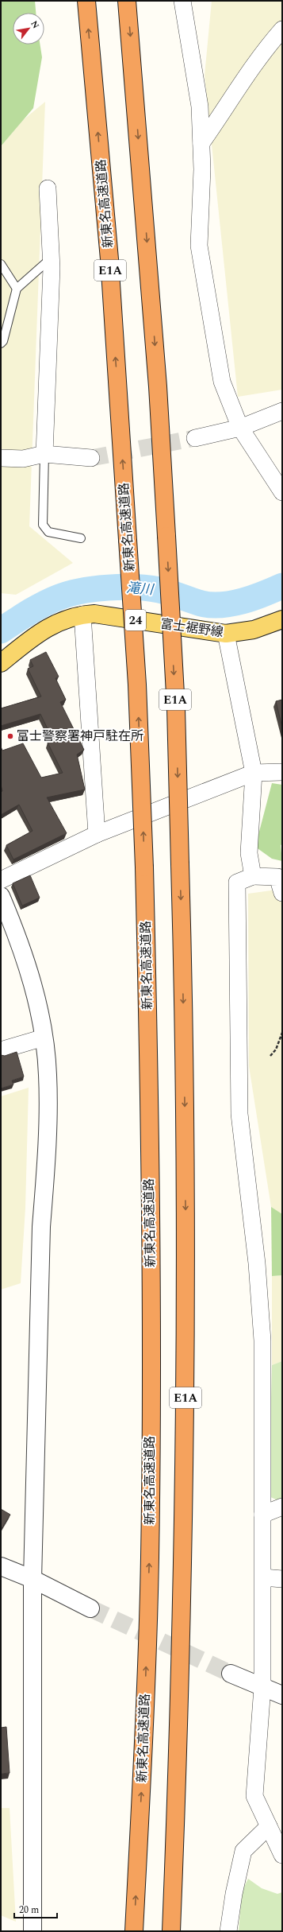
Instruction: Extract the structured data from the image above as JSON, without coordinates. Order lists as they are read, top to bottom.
{
  "streets": {
    "highway": ["新東名高速道路", "E1A"],
    "main road": ["24", "富士裾野線"]
  },
  "water": ["滝川"],
  "places": ["富士警察署神戸駐在所"],
  "scale_bar": "20 m",
  "north": "top right"
}
